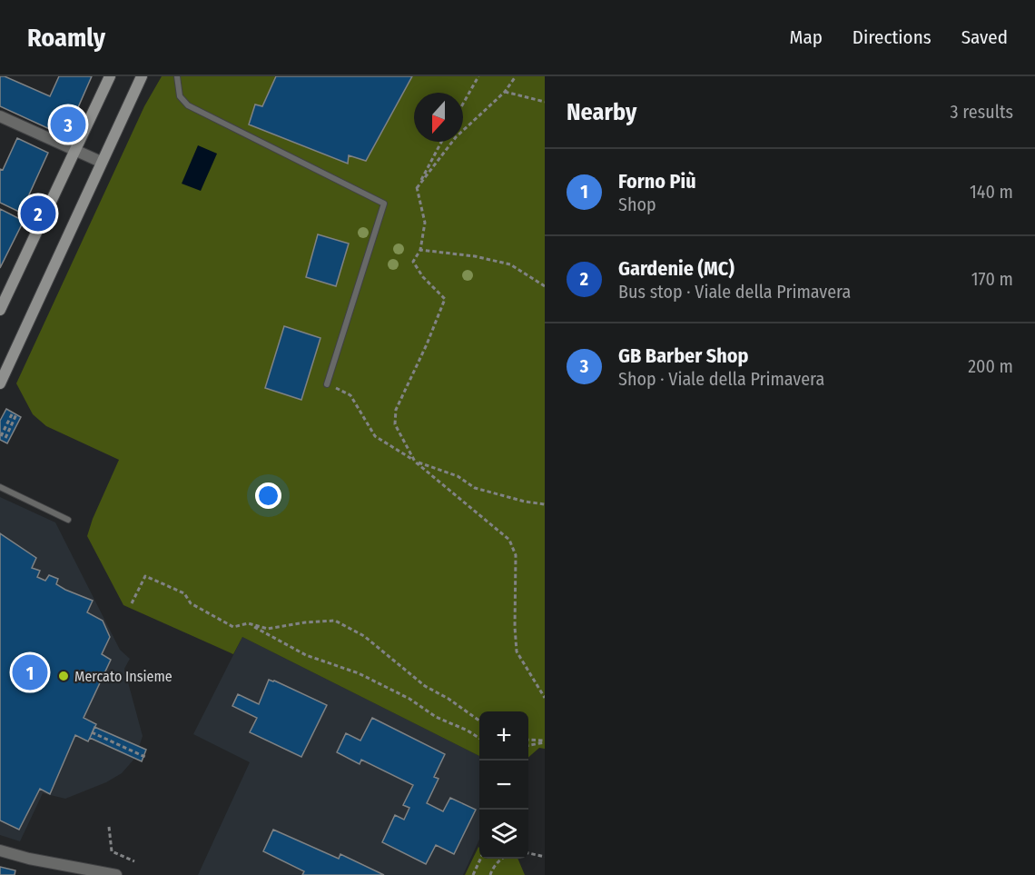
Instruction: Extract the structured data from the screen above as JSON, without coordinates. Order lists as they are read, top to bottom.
{
  "places": ["Mercato Insieme"],
  "north": "bottom",
  "page": {
    "header": "Roamly",
    "nav": ["Map", "Directions", "Saved"],
    "heading": ["Nearby", "3 results"],
    "pins": ["3", "2", "1"],
    "list": [
      {
        "mark": "1",
        "name": "Forno Più",
        "note": "Shop",
        "value": "140 m"
      },
      {
        "mark": "2",
        "name": "Gardenie (MC)",
        "note": "Bus stop · Viale della Primavera",
        "value": "170 m"
      },
      {
        "mark": "3",
        "name": "GB Barber Shop",
        "note": "Shop · Viale della Primavera",
        "value": "200 m"
      }
    ],
    "map_buttons": ["+", "−"]
  }
}
